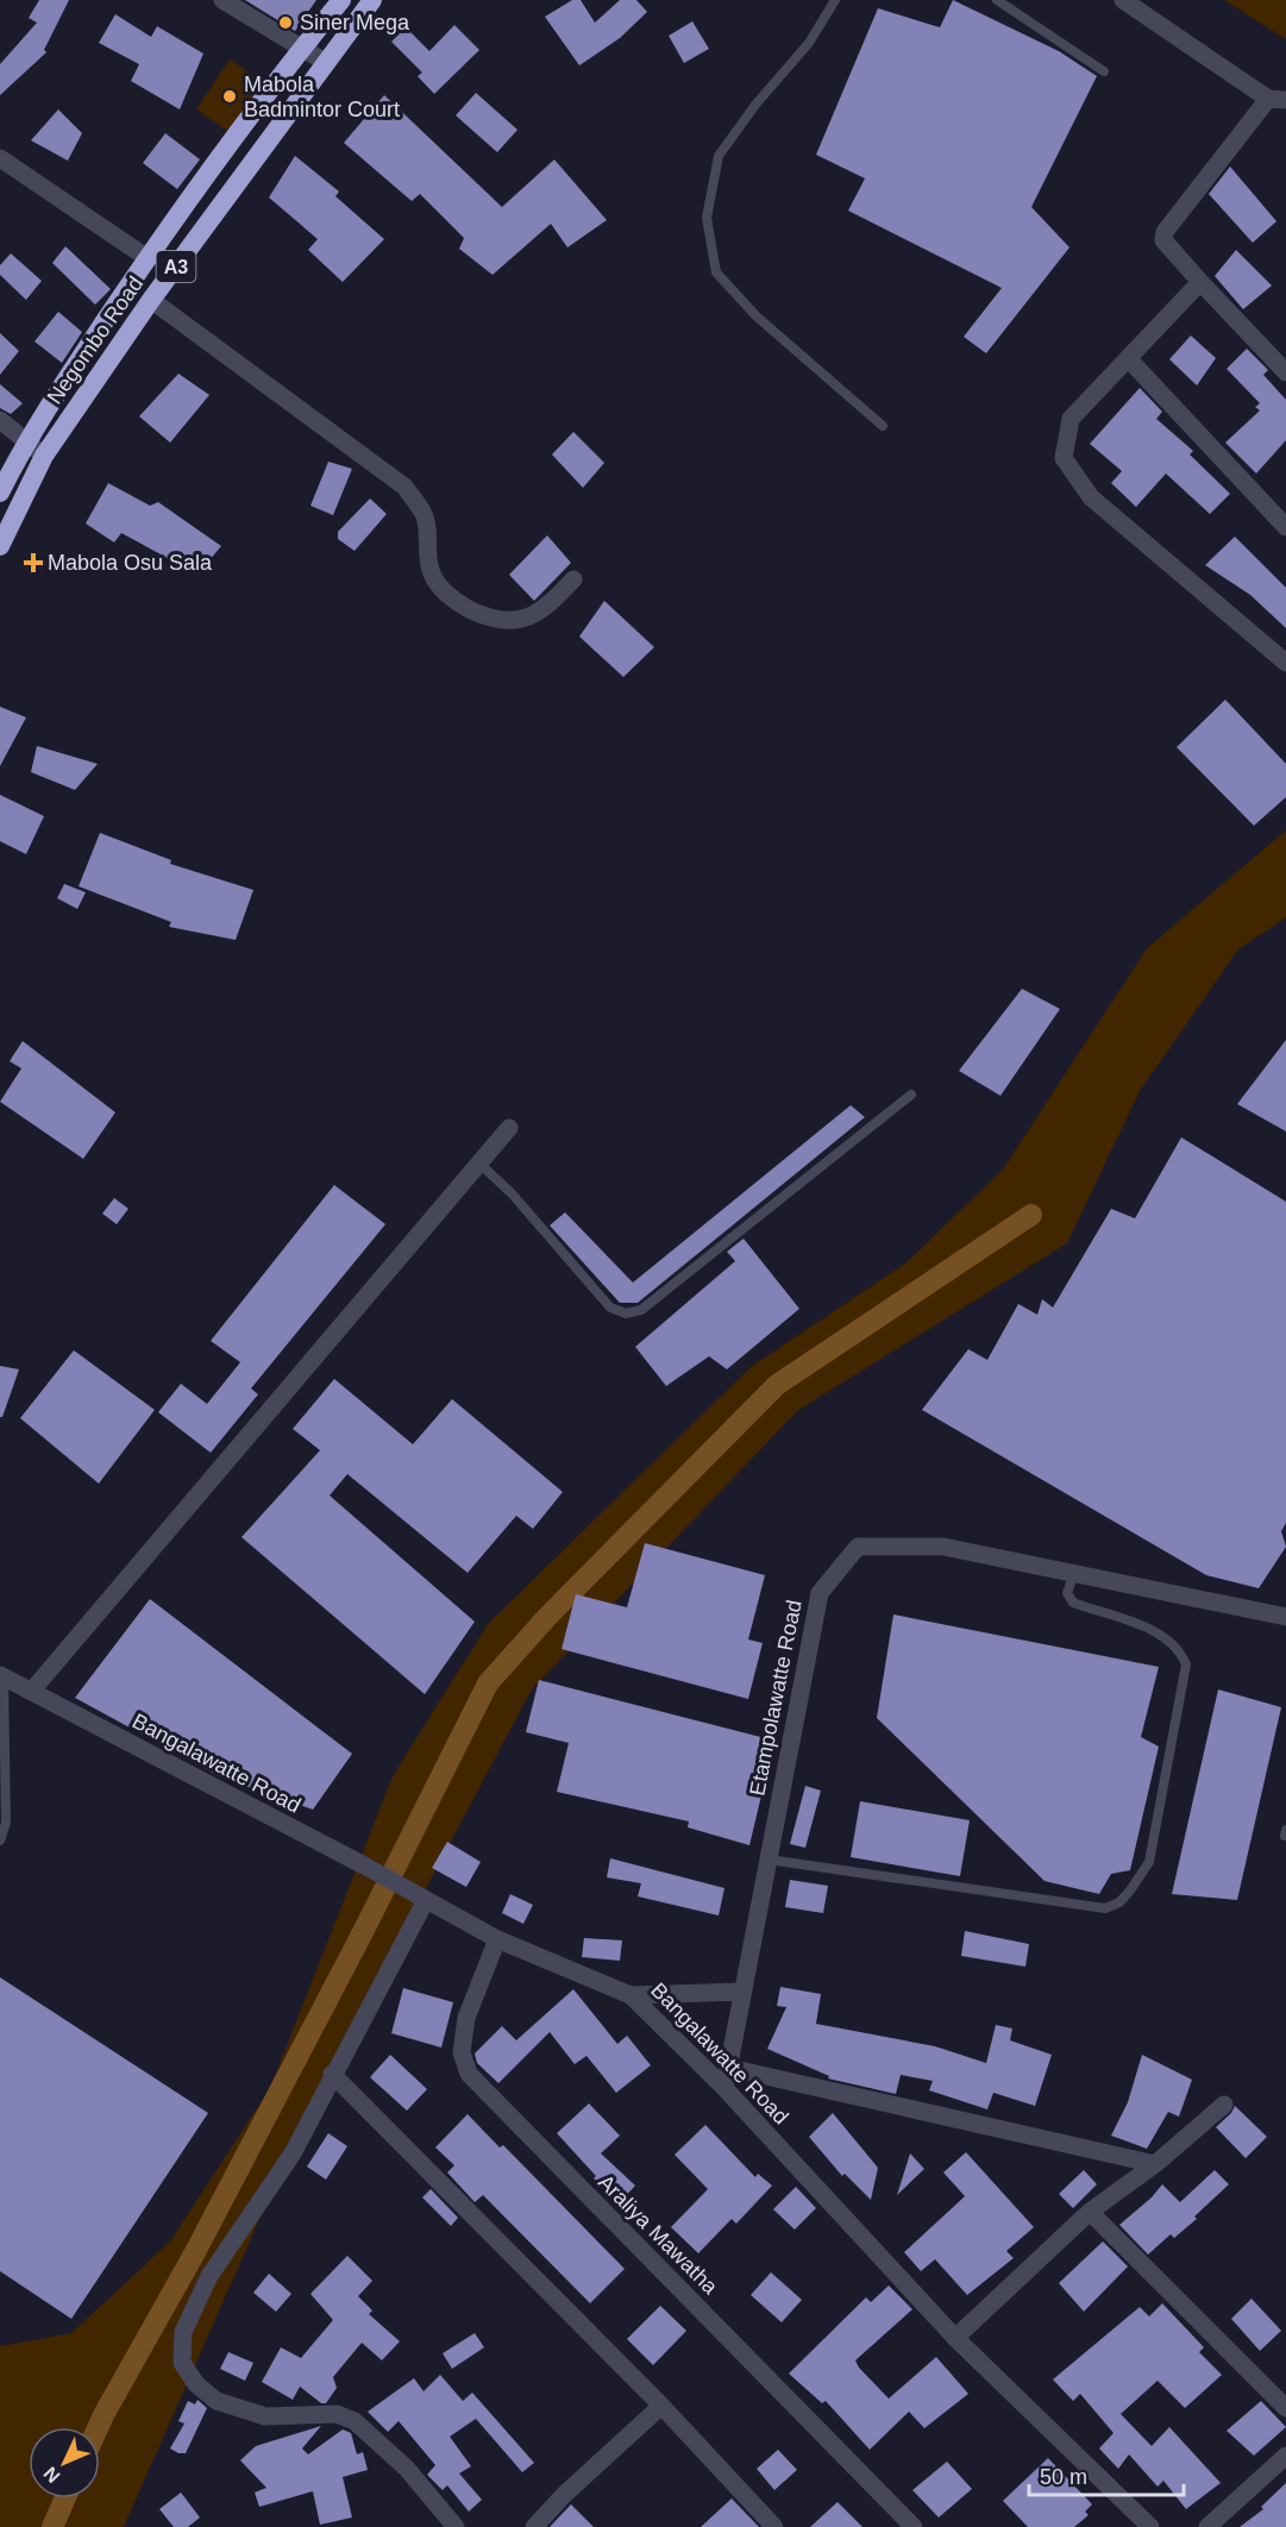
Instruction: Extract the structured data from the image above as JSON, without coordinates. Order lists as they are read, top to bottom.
{
  "streets": {
    "highway": ["A3", "Negombo Road"],
    "street": ["Etampolawatte Road", "Bangalawatte Road", "Araliya Mawatha"]
  },
  "crossings": [
    ["Etampolawatte Road", "Bangalawatte Road"],
    ["Bangalawatte Road", "Araliya Mawatha"]
  ],
  "places": {
    "other": ["Siner Mega", "Mabola Badmintor Court"],
    "health": ["Mabola Osu Sala"]
  },
  "scale_bar": "50 m",
  "north": "bottom left"
}
